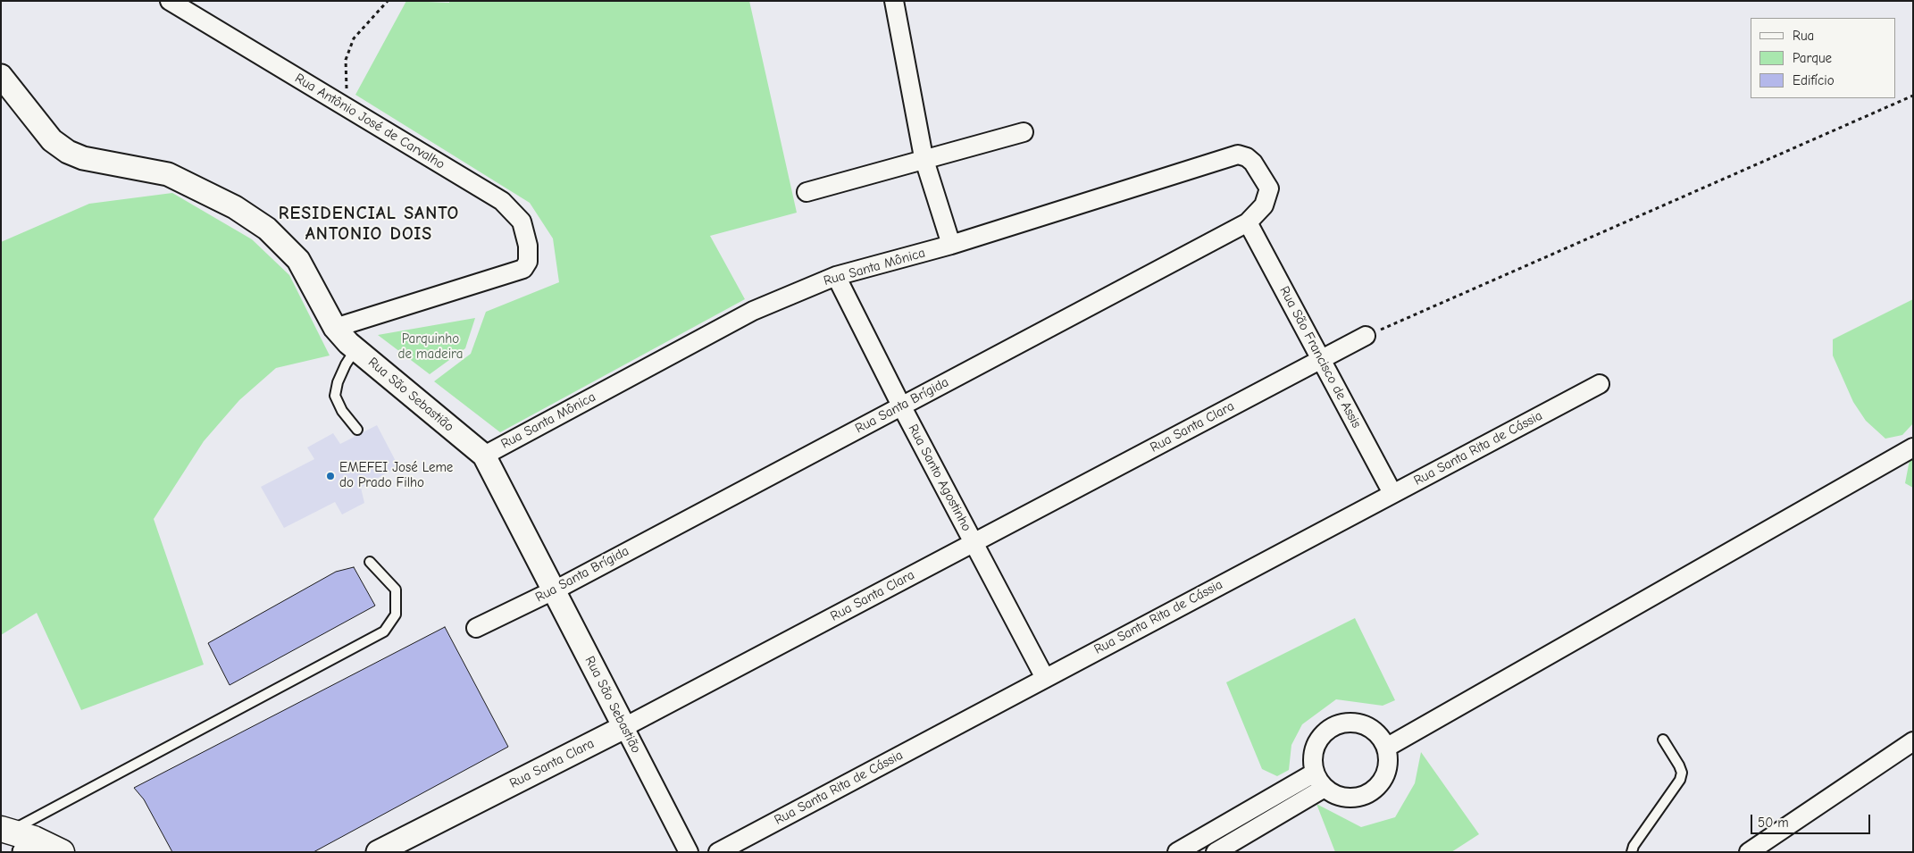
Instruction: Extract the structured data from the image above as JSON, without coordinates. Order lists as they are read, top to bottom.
{
  "streets": {
    "street": [
      "Rua Antônio José de Carvalho",
      "Rua Santa Mônica",
      "Rua São Francisco de Assis",
      "Rua São Sebastião",
      "Rua Santa Brígida",
      "Rua Santa Clara",
      "Rua Santa Rita de Cássia",
      "Rua Santo Agostinho"
    ]
  },
  "crossings": [
    ["Rua Antônio José de Carvalho", "Rua São Sebastião"],
    ["Rua Santa Mônica", "Rua São Sebastião"],
    ["Rua Santa Mônica", "Rua Santa Brígida"],
    ["Rua Santa Mônica", "Rua Santo Agostinho"],
    ["Rua São Francisco de Assis", "Rua Santa Brígida"],
    ["Rua São Francisco de Assis", "Rua Santa Clara"],
    ["Rua São Francisco de Assis", "Rua Santa Rita de Cássia"],
    ["Rua São Sebastião", "Rua Santa Brígida"],
    ["Rua São Sebastião", "Rua Santa Clara"],
    ["Rua Santa Brígida", "Rua Santo Agostinho"],
    ["Rua Santa Clara", "Rua Santo Agostinho"],
    ["Rua Santa Rita de Cássia", "Rua Santo Agostinho"]
  ],
  "districts": ["RESIDENCIAL SANTO ANTONIO DOIS"],
  "parks": ["Parquinho de madeira"],
  "places": ["EMEFEI José Leme do Prado Filho"],
  "legend": ["Rua", "Parque", "Edifício"],
  "scale_bar": "50 m"
}
